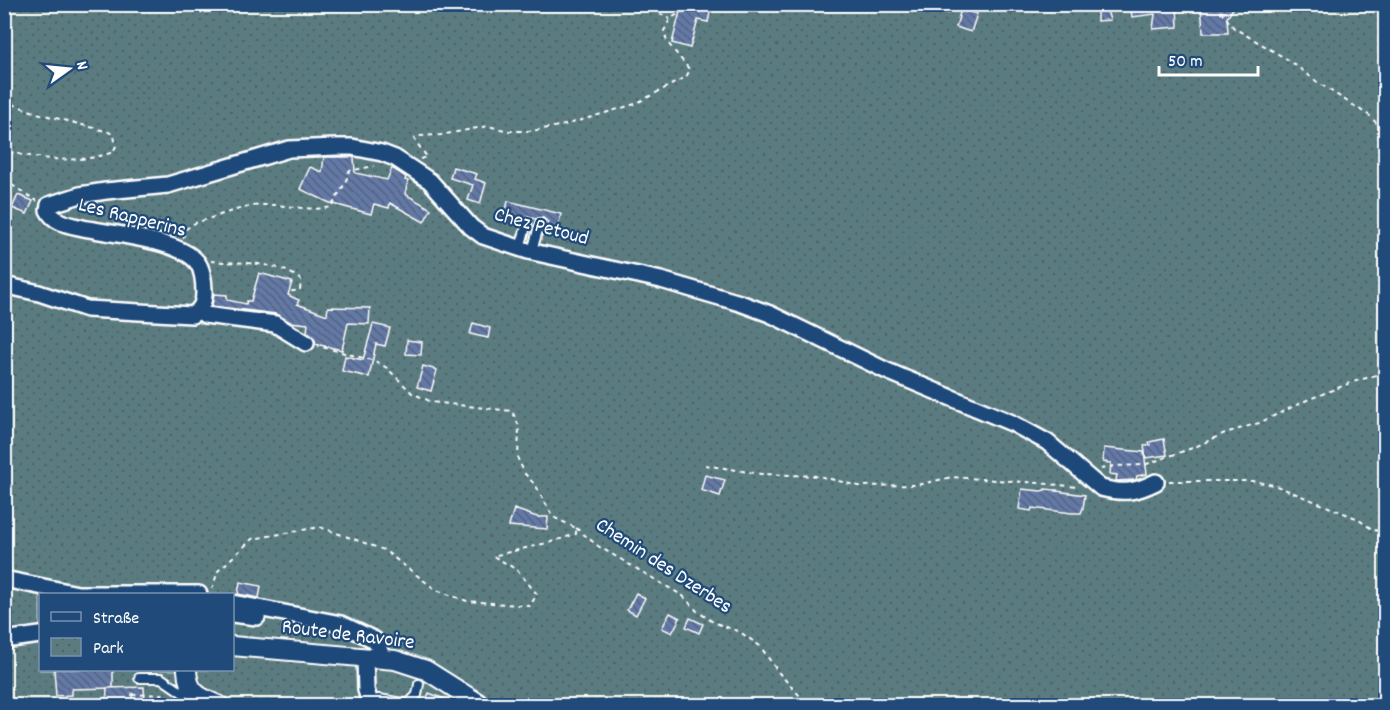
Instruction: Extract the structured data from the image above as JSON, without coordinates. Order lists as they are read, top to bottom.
{
  "streets": {
    "street": ["Les Rapperins", "Chez Petoud", "Route de Ravoire"],
    "path": ["Chemin des Dzerbes"]
  },
  "crossings": [
    ["Les Rapperins", "Chez Petoud"]
  ],
  "legend": ["Straße", "Park"],
  "scale_bar": "50 m",
  "north": "right"
}
